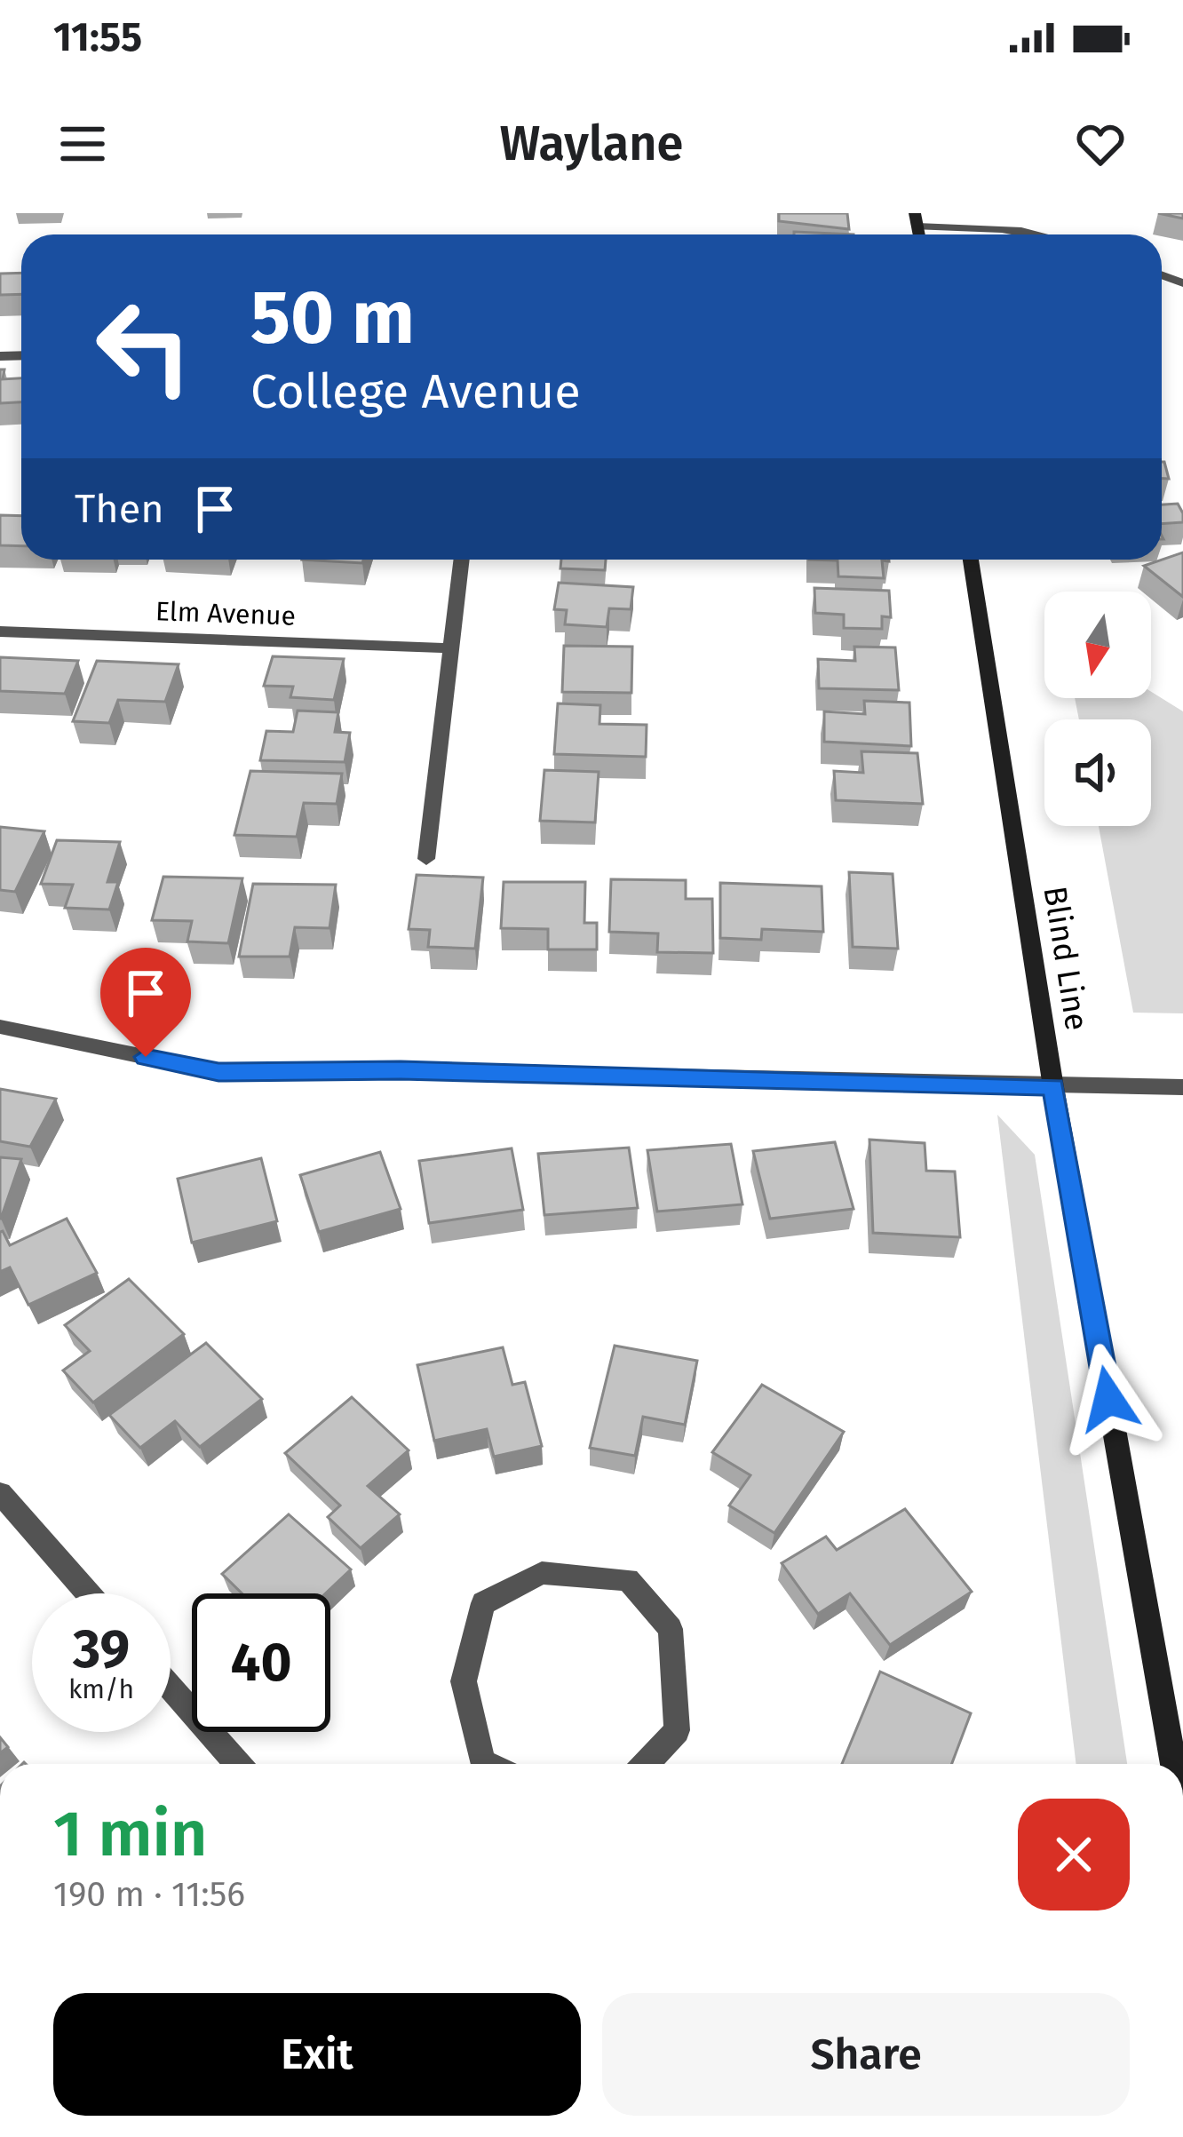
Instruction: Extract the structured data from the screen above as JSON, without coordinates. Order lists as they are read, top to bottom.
{
  "streets": {
    "street": ["Elm Avenue", "Blind Line"]
  },
  "north": "bottom",
  "page": {
    "status": "11:55",
    "header": "Waylane",
    "turn": ["50 m", "College Avenue"],
    "then": "Then",
    "speed": "39 km/h",
    "limit": "40",
    "heading": ["1 min", "190 m · 11:56"],
    "buttons": ["Exit", "Share"]
  }
}
